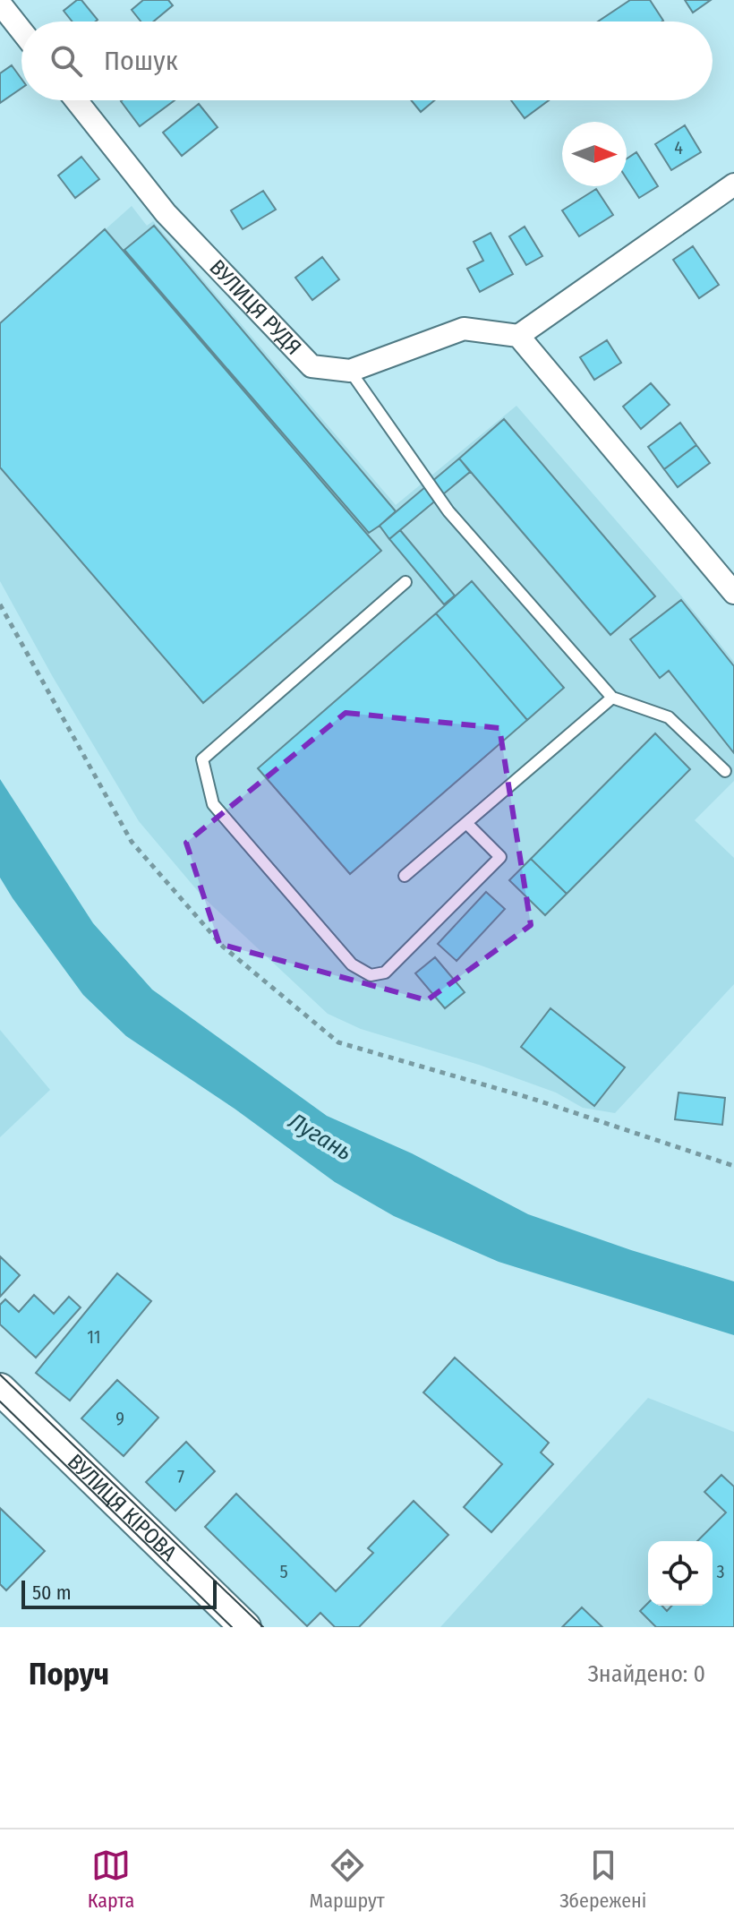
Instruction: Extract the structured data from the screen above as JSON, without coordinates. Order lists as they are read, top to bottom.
{
  "streets": {
    "street": ["ВУЛИЦЯ РУДЯ", "ВУЛИЦЯ КІРОВА"]
  },
  "water": ["Лугань"],
  "house_numbers": [
    "4",
    "11",
    "9",
    "7",
    "5",
    "3"
  ],
  "scale_bar": "50 m",
  "north": "right",
  "page": {
    "search": "Пошук",
    "scale": "50 m",
    "heading": ["Поруч", "Знайдено: 0"],
    "nav": ["Карта", "Маршрут", "Збережені"]
  }
}
